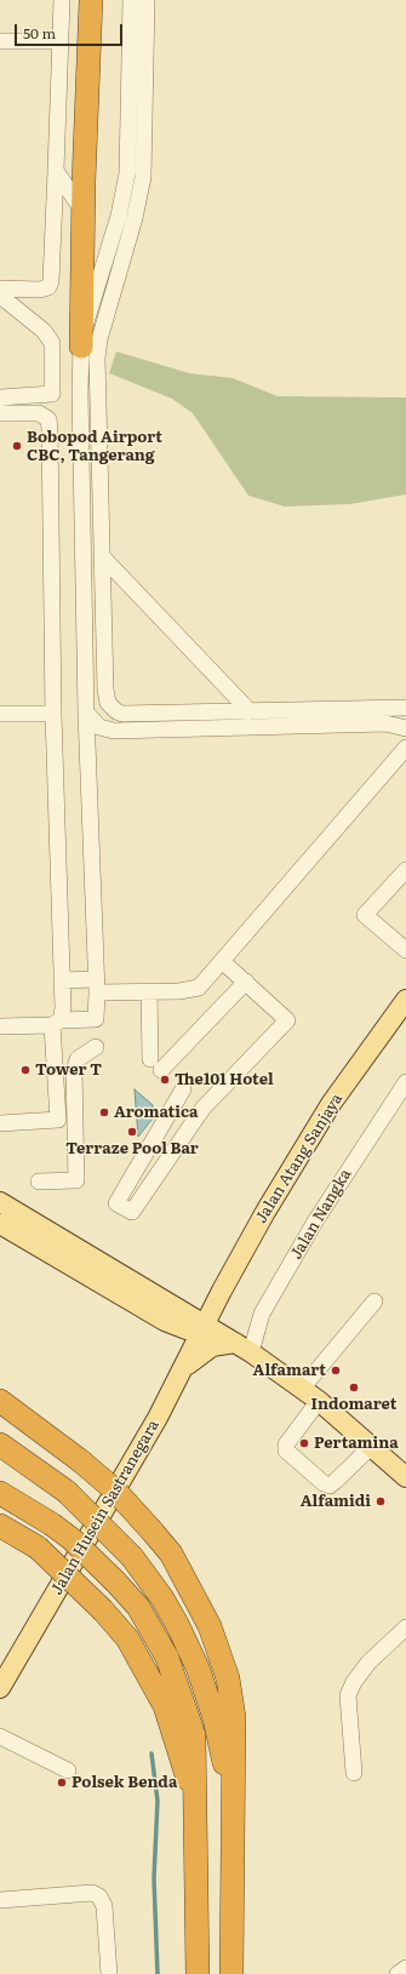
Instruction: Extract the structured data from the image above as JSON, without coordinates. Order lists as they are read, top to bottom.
{
  "streets": {
    "main road": ["Jalan Atang Sanjaya", "Jalan Husein Sastranegara"],
    "street": ["Jalan Nangka"]
  },
  "crossings": [
    ["Jalan Atang Sanjaya", "Jalan Husein Sastranegara"]
  ],
  "places": [
    "Bobopod Airport CBC, Tangerang",
    "Tower T",
    "The101 Hotel",
    "Aromatica",
    "Terraze Pool Bar",
    "Alfamart",
    "Indomaret",
    "Pertamina",
    "Alfamidi",
    "Polsek Benda"
  ],
  "scale_bar": "50 m"
}
